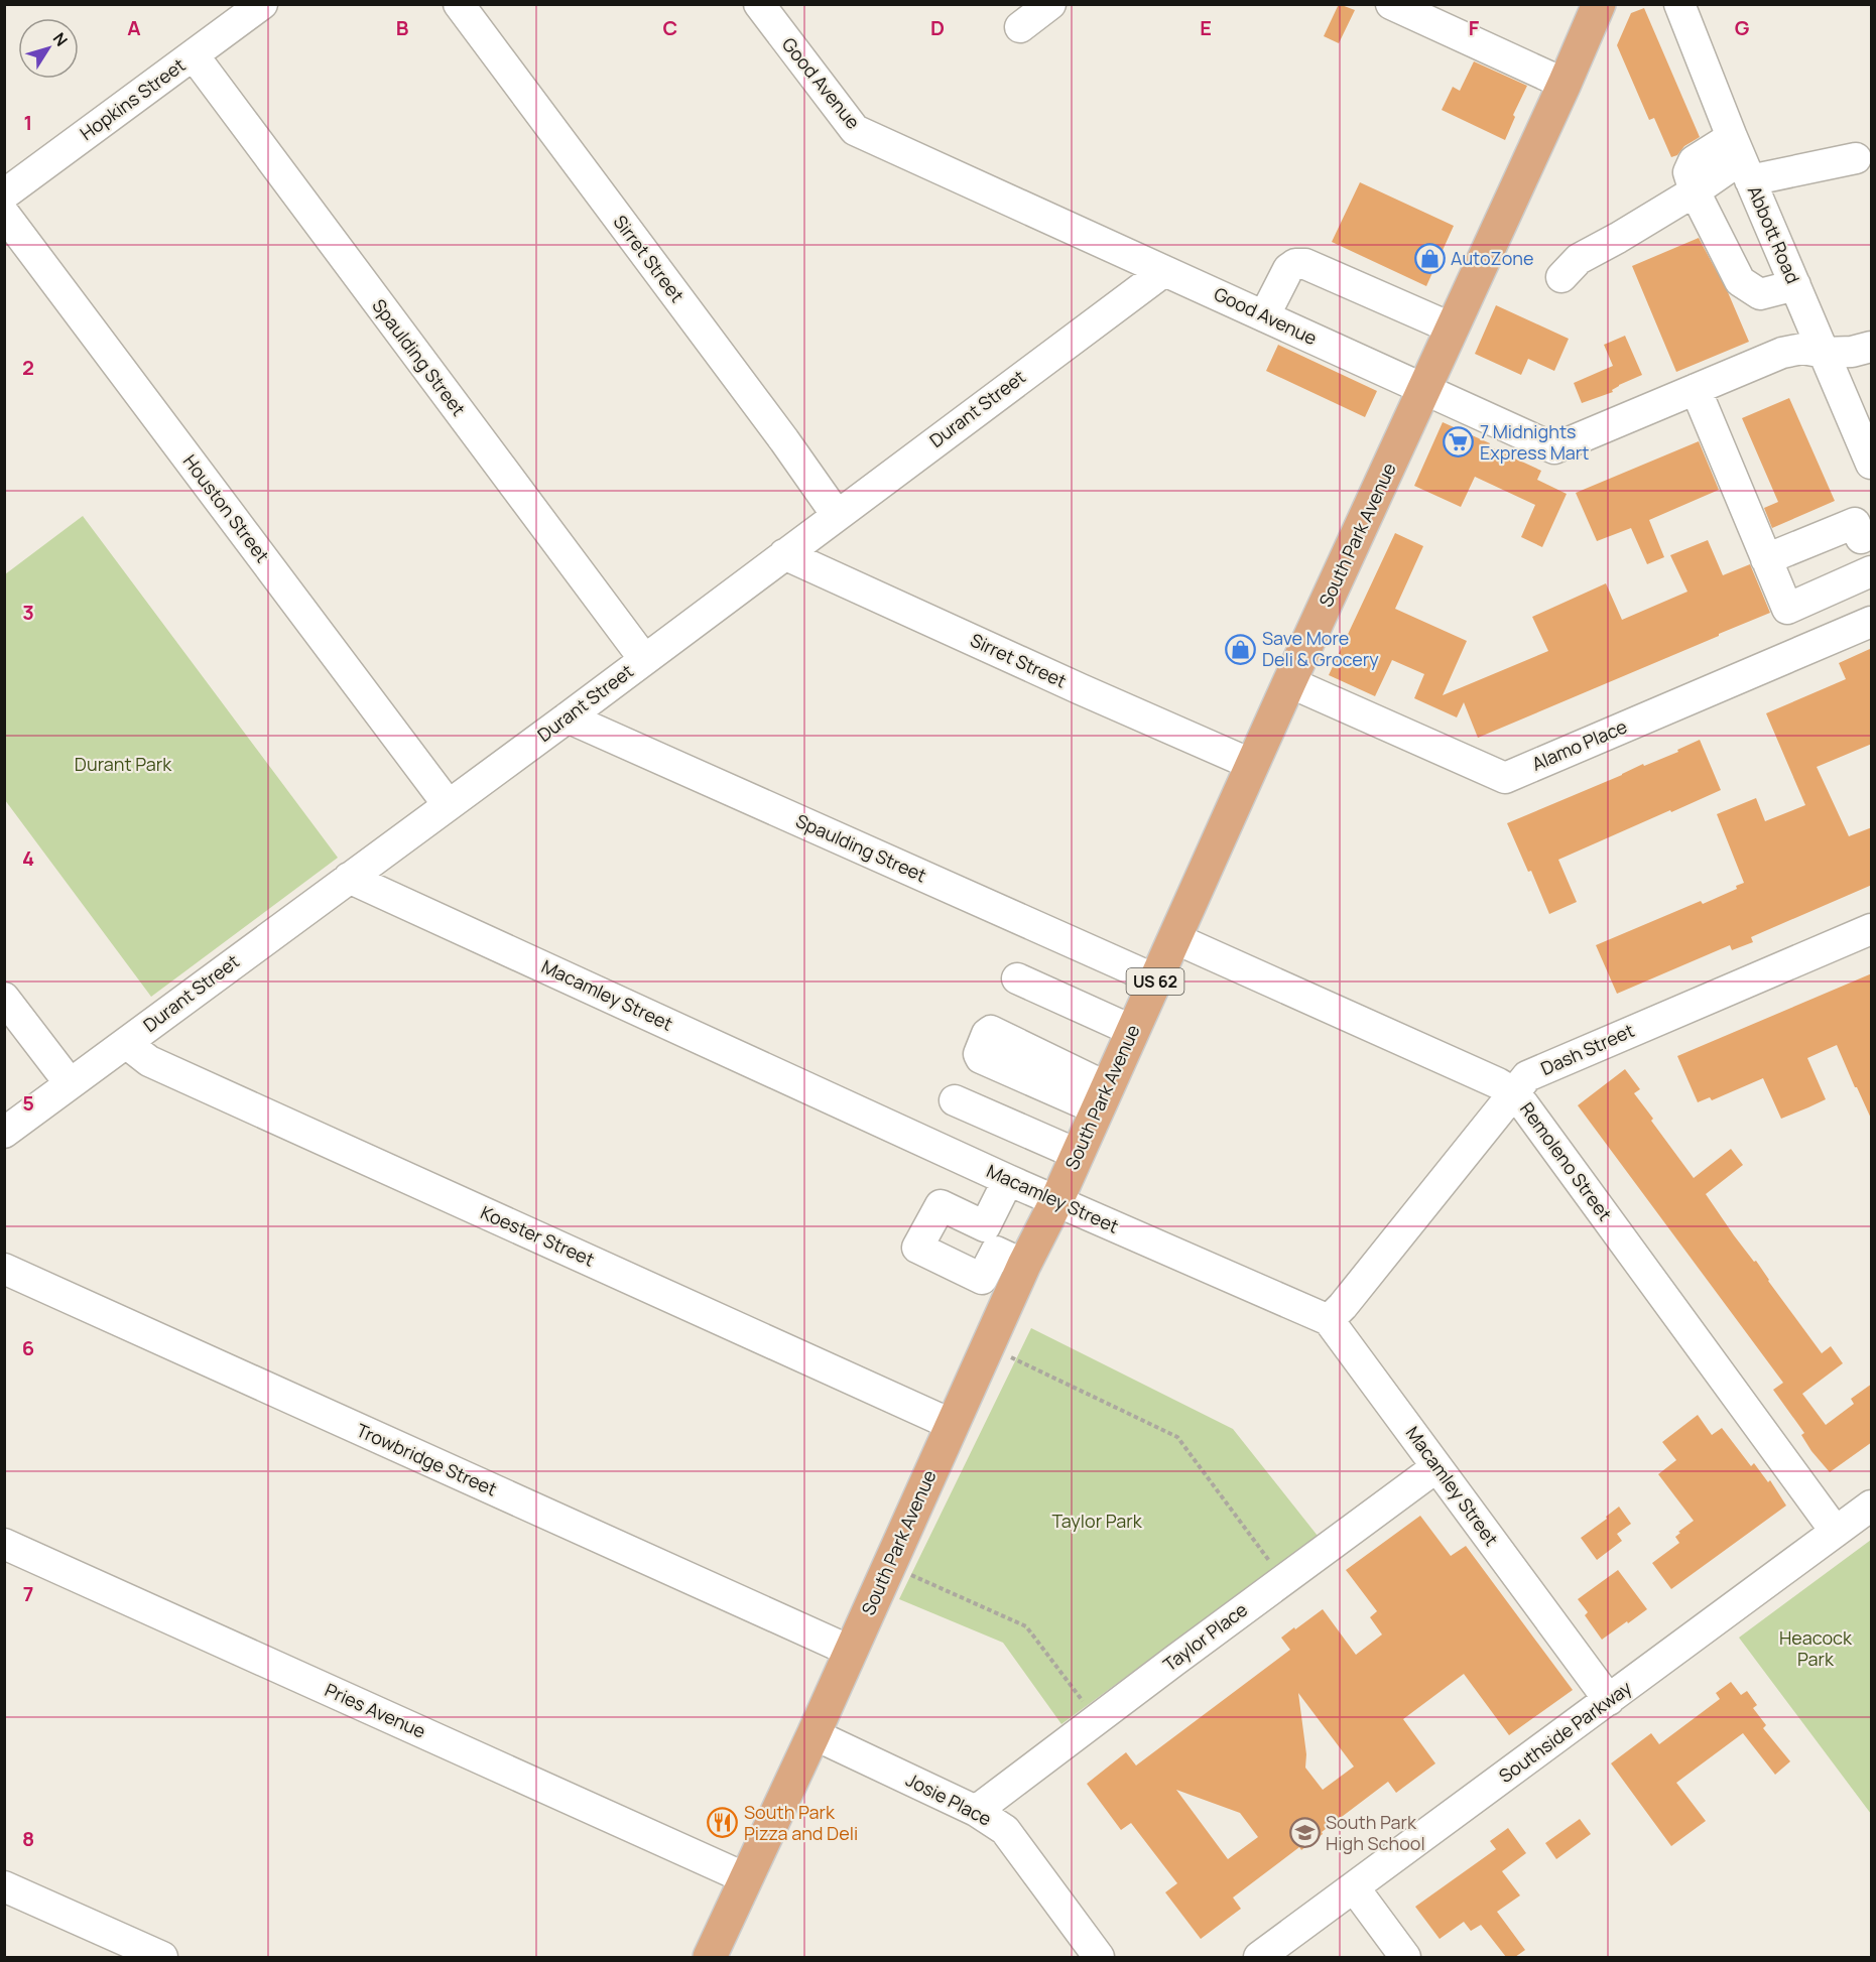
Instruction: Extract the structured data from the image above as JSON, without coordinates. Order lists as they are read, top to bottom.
{
  "streets": {
    "main road": ["South Park Avenue", "US 62"],
    "street": [
      "Good Avenue",
      "Hopkins Street",
      "Abbott Road",
      "Sirret Street",
      "Spaulding Street",
      "Durant Street",
      "Houston Street",
      "Alamo Place",
      "Macamley Street",
      "Dash Street",
      "Remoleno Street",
      "Koester Street",
      "Trowbridge Street",
      "Taylor Place",
      "Pries Avenue",
      "Southside Parkway",
      "Josie Place"
    ]
  },
  "crossings": [
    ["Good Avenue", "Abbott Road"],
    ["Good Avenue", "Durant Street"],
    ["Good Avenue", "South Park Avenue"],
    ["Hopkins Street", "Spaulding Street"],
    ["Hopkins Street", "Houston Street"],
    ["Sirret Street", "Durant Street"],
    ["Sirret Street", "South Park Avenue"],
    ["Spaulding Street", "Durant Street"],
    ["Spaulding Street", "South Park Avenue"],
    ["Durant Street", "Houston Street"],
    ["Durant Street", "Macamley Street"],
    ["Durant Street", "Koester Street"],
    ["South Park Avenue", "Alamo Place"],
    ["South Park Avenue", "Macamley Street"],
    ["South Park Avenue", "Remoleno Street"],
    ["South Park Avenue", "Koester Street"],
    ["South Park Avenue", "Trowbridge Street"],
    ["South Park Avenue", "Pries Avenue"],
    ["South Park Avenue", "Josie Place"],
    ["Macamley Street", "Dash Street"],
    ["Macamley Street", "Taylor Place"],
    ["Macamley Street", "Southside Parkway"],
    ["Dash Street", "Remoleno Street"],
    ["Remoleno Street", "Southside Parkway"],
    ["Taylor Place", "Josie Place"]
  ],
  "parks": ["Durant Park", "Taylor Park", "Heacock Park"],
  "places": {
    "shop": ["AutoZone", "Save More Deli & Grocery"],
    "supermarket": ["7 Midnights Express Mart"],
    "restaurant": ["South Park Pizza and Deli"],
    "school or university": ["South Park High School"]
  },
  "north": "top right",
  "grid": {
    "columns": [
      "A",
      "B",
      "C",
      "D",
      "E",
      "F",
      "G"
    ],
    "rows": [
      "1",
      "2",
      "3",
      "4",
      "5",
      "6",
      "7",
      "8"
    ]
  }
}
